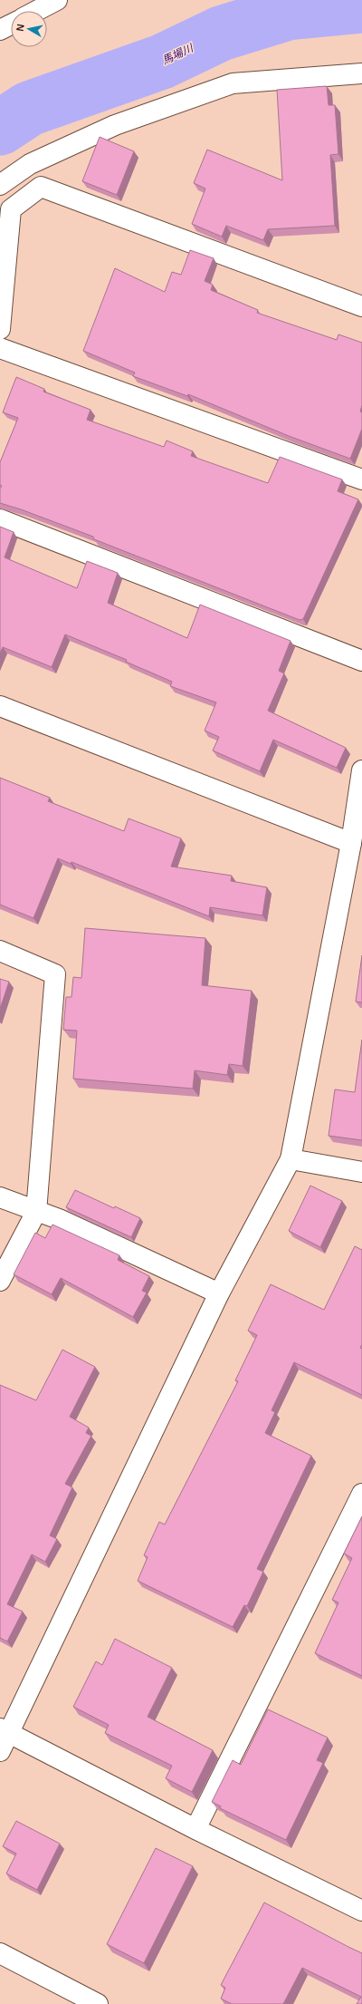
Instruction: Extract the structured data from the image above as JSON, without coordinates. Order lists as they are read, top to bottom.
{
  "water": ["馬場川"],
  "north": "left"
}
